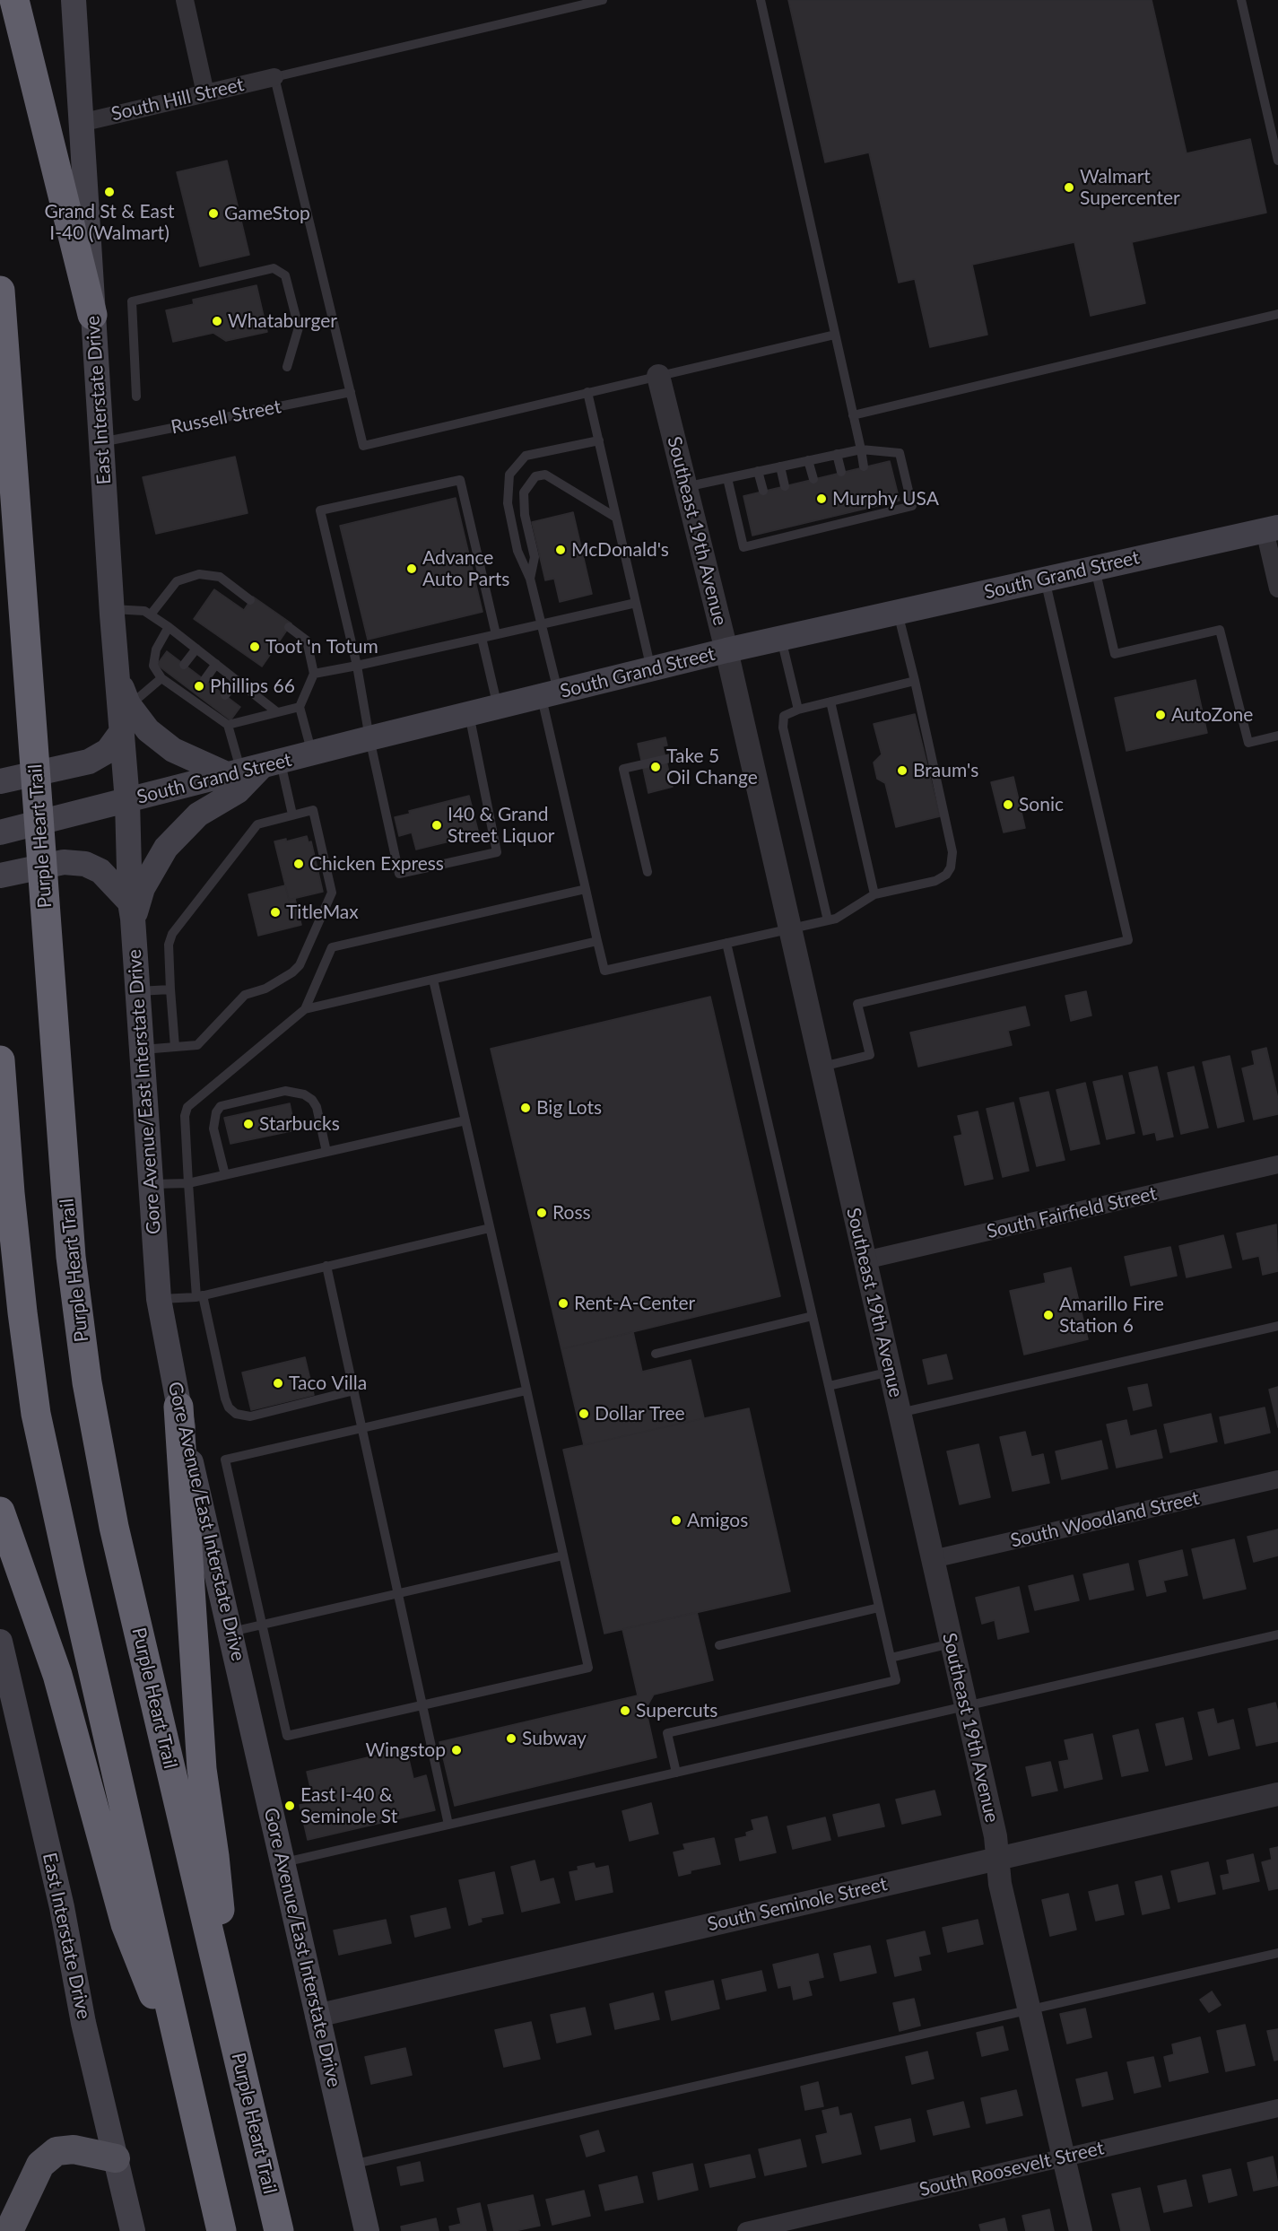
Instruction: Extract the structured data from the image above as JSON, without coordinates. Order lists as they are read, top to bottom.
{
  "streets": {
    "highway": ["Purple Heart Trail"],
    "main road": ["East Interstate Drive", "South Grand Street", "Gore Avenue/East Interstate Drive"],
    "street": [
      "South Hill Street",
      "Southeast 19th Avenue",
      "South Fairfield Street",
      "South Woodland Street",
      "South Seminole Street",
      "South Roosevelt Street"
    ],
    "lane": ["Russell Street"]
  },
  "crossings": [
    ["South Hill Street", "East Interstate Drive"],
    ["East Interstate Drive", "Russell Street"],
    ["East Interstate Drive", "South Grand Street"],
    ["East Interstate Drive", "Gore Avenue/East Interstate Drive"],
    ["Southeast 19th Avenue", "South Grand Street"],
    ["Southeast 19th Avenue", "South Fairfield Street"],
    ["Southeast 19th Avenue", "South Woodland Street"],
    ["Southeast 19th Avenue", "South Seminole Street"],
    ["Southeast 19th Avenue", "South Roosevelt Street"],
    ["South Grand Street", "Gore Avenue/East Interstate Drive"],
    ["Gore Avenue/East Interstate Drive", "South Seminole Street"]
  ],
  "places": [
    "Walmart Supercenter",
    "Grand St & East I-40 (Walmart)",
    "GameStop",
    "Whataburger",
    "Murphy USA",
    "McDonald's",
    "Advance Auto Parts",
    "Toot 'n Totum",
    "Phillips 66",
    "AutoZone",
    "Take 5 Oil Change",
    "Braum's",
    "Sonic",
    "I40 & Grand Street Liquor",
    "Chicken Express",
    "TitleMax",
    "Big Lots",
    "Starbucks",
    "Ross",
    "Rent-A-Center",
    "Amarillo Fire Station 6",
    "Taco Villa",
    "Dollar Tree",
    "Amigos",
    "Supercuts",
    "Subway",
    "Wingstop",
    "East I-40 & Seminole St"
  ]
}
